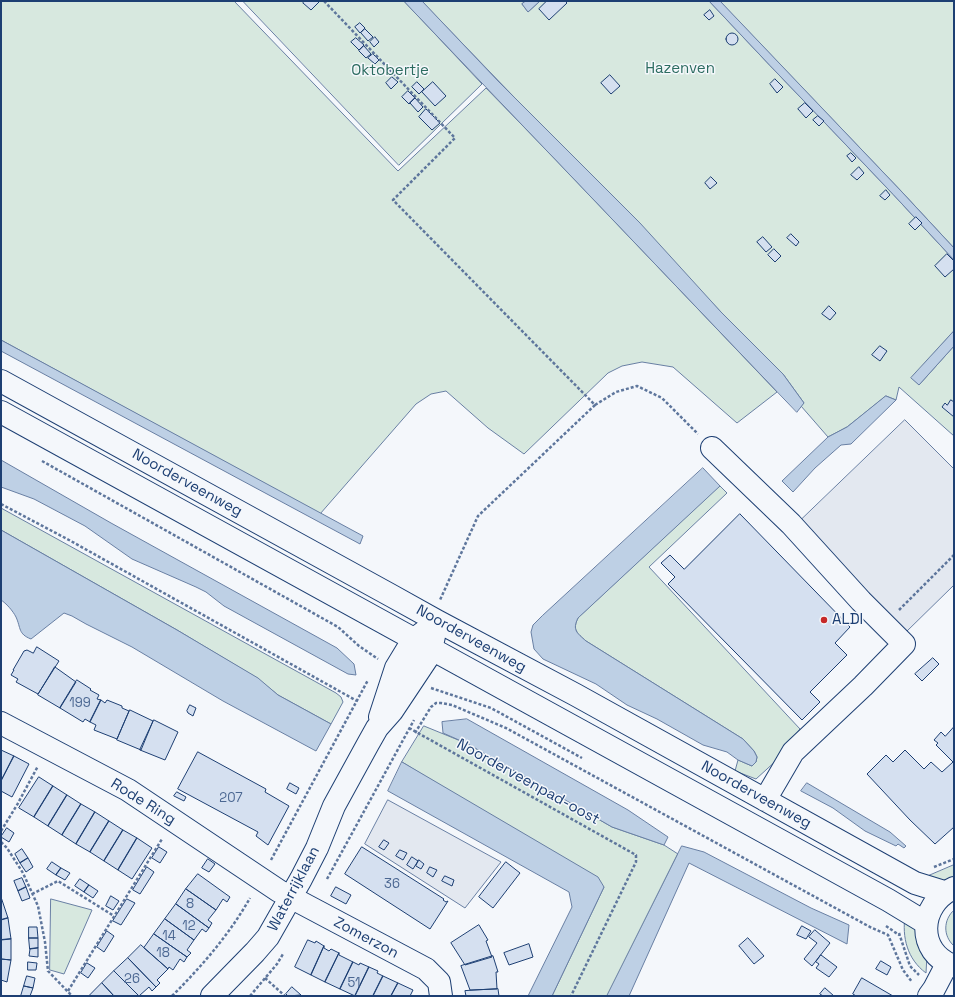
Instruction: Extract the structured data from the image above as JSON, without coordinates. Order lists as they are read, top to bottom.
{
  "streets": {
    "street": [
      "Noorderveenweg",
      "Rode Ring",
      "Waterrijklaan",
      "Zomerzon"
    ],
    "path": ["Noorderveenpad-oost"]
  },
  "crossings": [
    ["Noorderveenweg", "Waterrijklaan"],
    ["Rode Ring", "Waterrijklaan"],
    ["Rode Ring", "Zomerzon"],
    ["Waterrijklaan", "Zomerzon"]
  ],
  "parks": ["Hazenven", "Oktobertje"],
  "places": ["ALDI"],
  "house_numbers": [
    "199",
    "207",
    "36",
    "8",
    "12",
    "14",
    "18",
    "26",
    "51"
  ]
}
